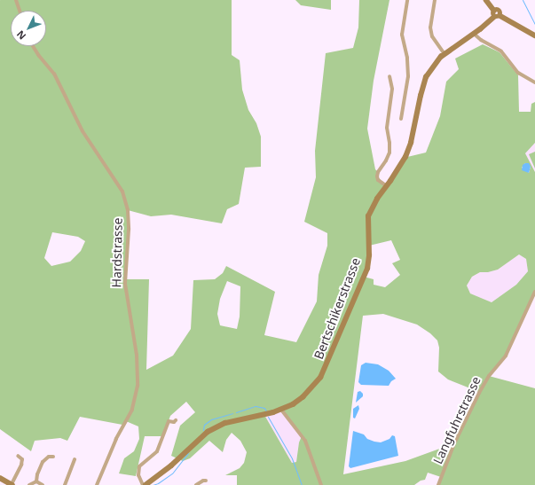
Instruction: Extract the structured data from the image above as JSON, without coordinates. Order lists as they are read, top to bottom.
{
  "streets": {
    "street": ["Hardstrasse", "Bertschikerstrasse", "Langfuhrstrasse"]
  },
  "north": "bottom left"
}
